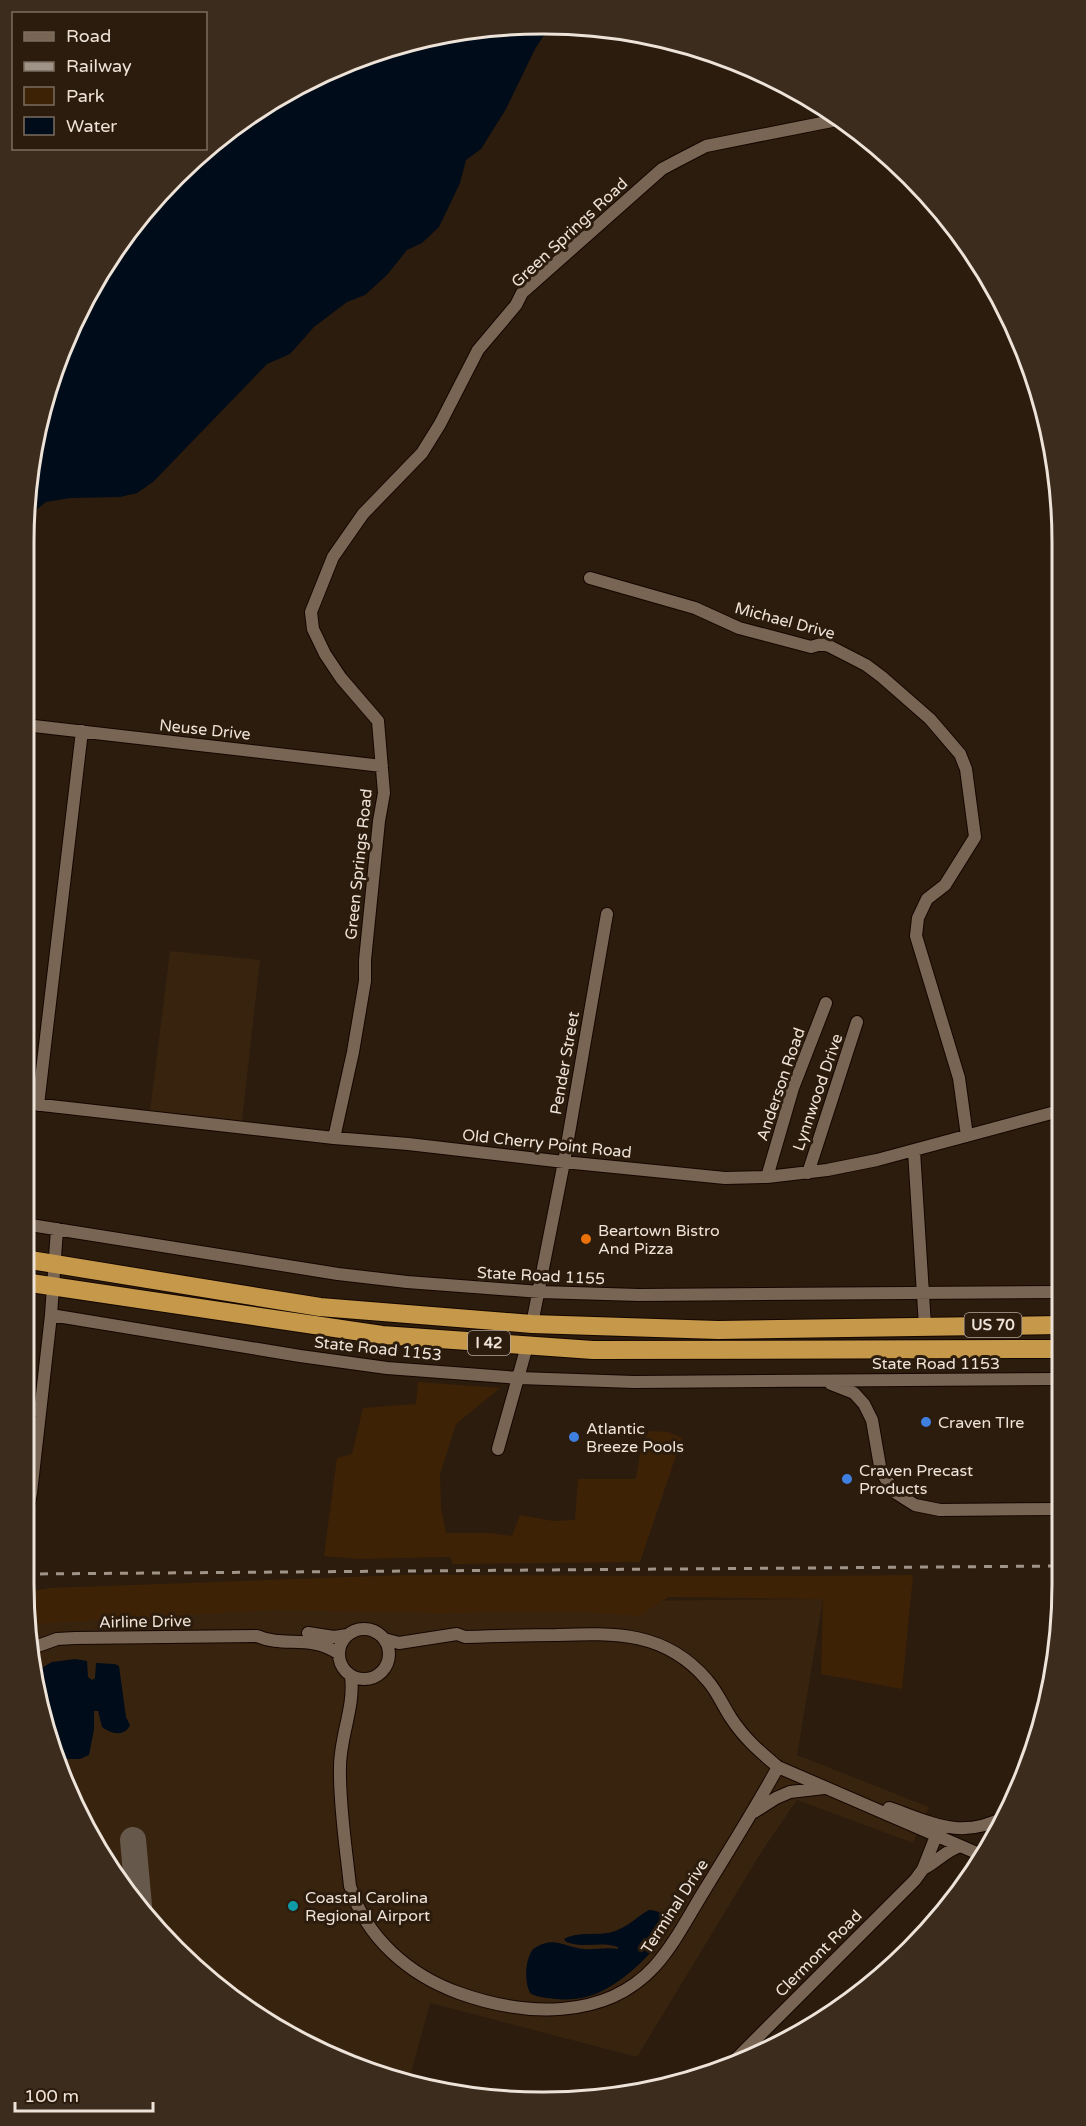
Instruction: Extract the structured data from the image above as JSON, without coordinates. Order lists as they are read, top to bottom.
{
  "streets": {
    "highway": ["US 70", "I 42"],
    "street": [
      "Green Springs Road",
      "Michael Drive",
      "Neuse Drive",
      "Pender Street",
      "Anderson Road",
      "Lynnwood Drive",
      "Old Cherry Point Road",
      "State Road 1155",
      "State Road 1153",
      "Airline Drive",
      "Terminal Drive",
      "Clermont Road"
    ]
  },
  "crossings": [
    ["Green Springs Road", "Neuse Drive"],
    ["Green Springs Road", "Old Cherry Point Road"],
    ["Michael Drive", "Old Cherry Point Road"],
    ["Pender Street", "Old Cherry Point Road"],
    ["Pender Street", "State Road 1155"],
    ["Pender Street", "US 70"],
    ["Anderson Road", "Old Cherry Point Road"],
    ["Lynnwood Drive", "Old Cherry Point Road"]
  ],
  "places": [
    "Beartown Bistro And Pizza",
    "Craven TIre",
    "Atlantic Breeze Pools",
    "Craven Precast Products",
    "Coastal Carolina Regional Airport"
  ],
  "legend": [
    "Road",
    "Railway",
    "Park",
    "Water"
  ],
  "scale_bar": "100 m"
}
